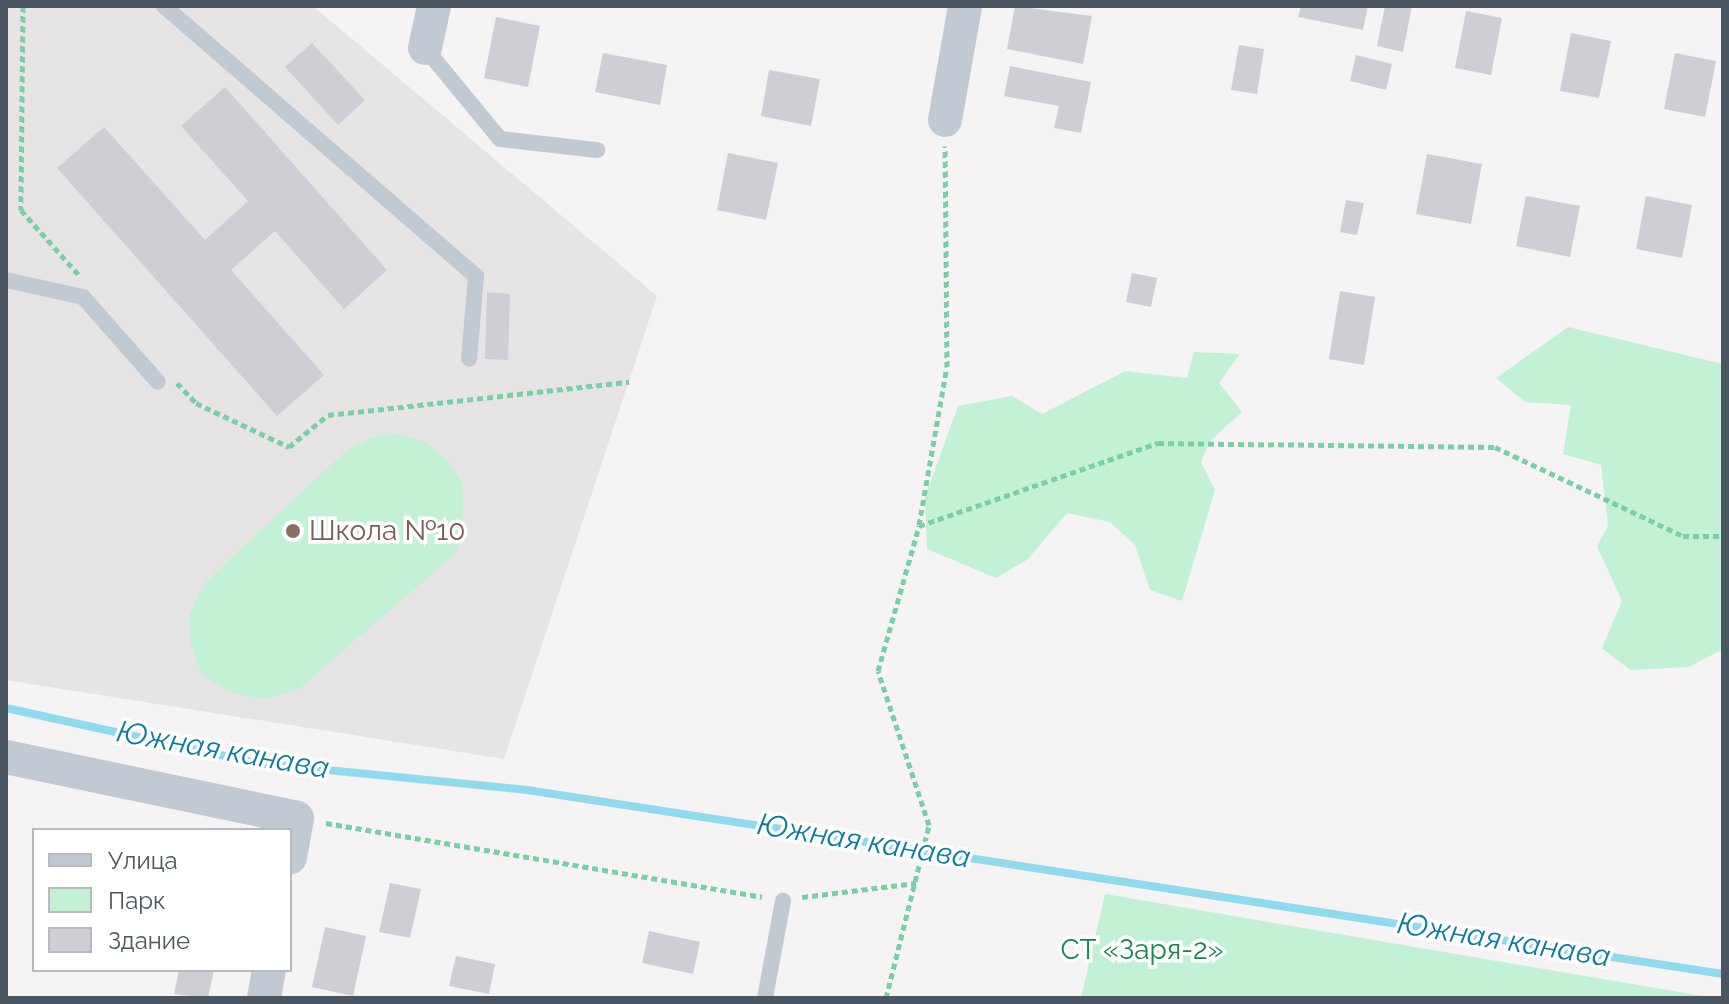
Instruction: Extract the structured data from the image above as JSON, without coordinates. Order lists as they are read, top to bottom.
{
  "water": ["Южная канава"],
  "parks": ["СТ «Заря-2»"],
  "places": ["Школа №10"],
  "legend": ["Улица", "Парк", "Здание"]
}
